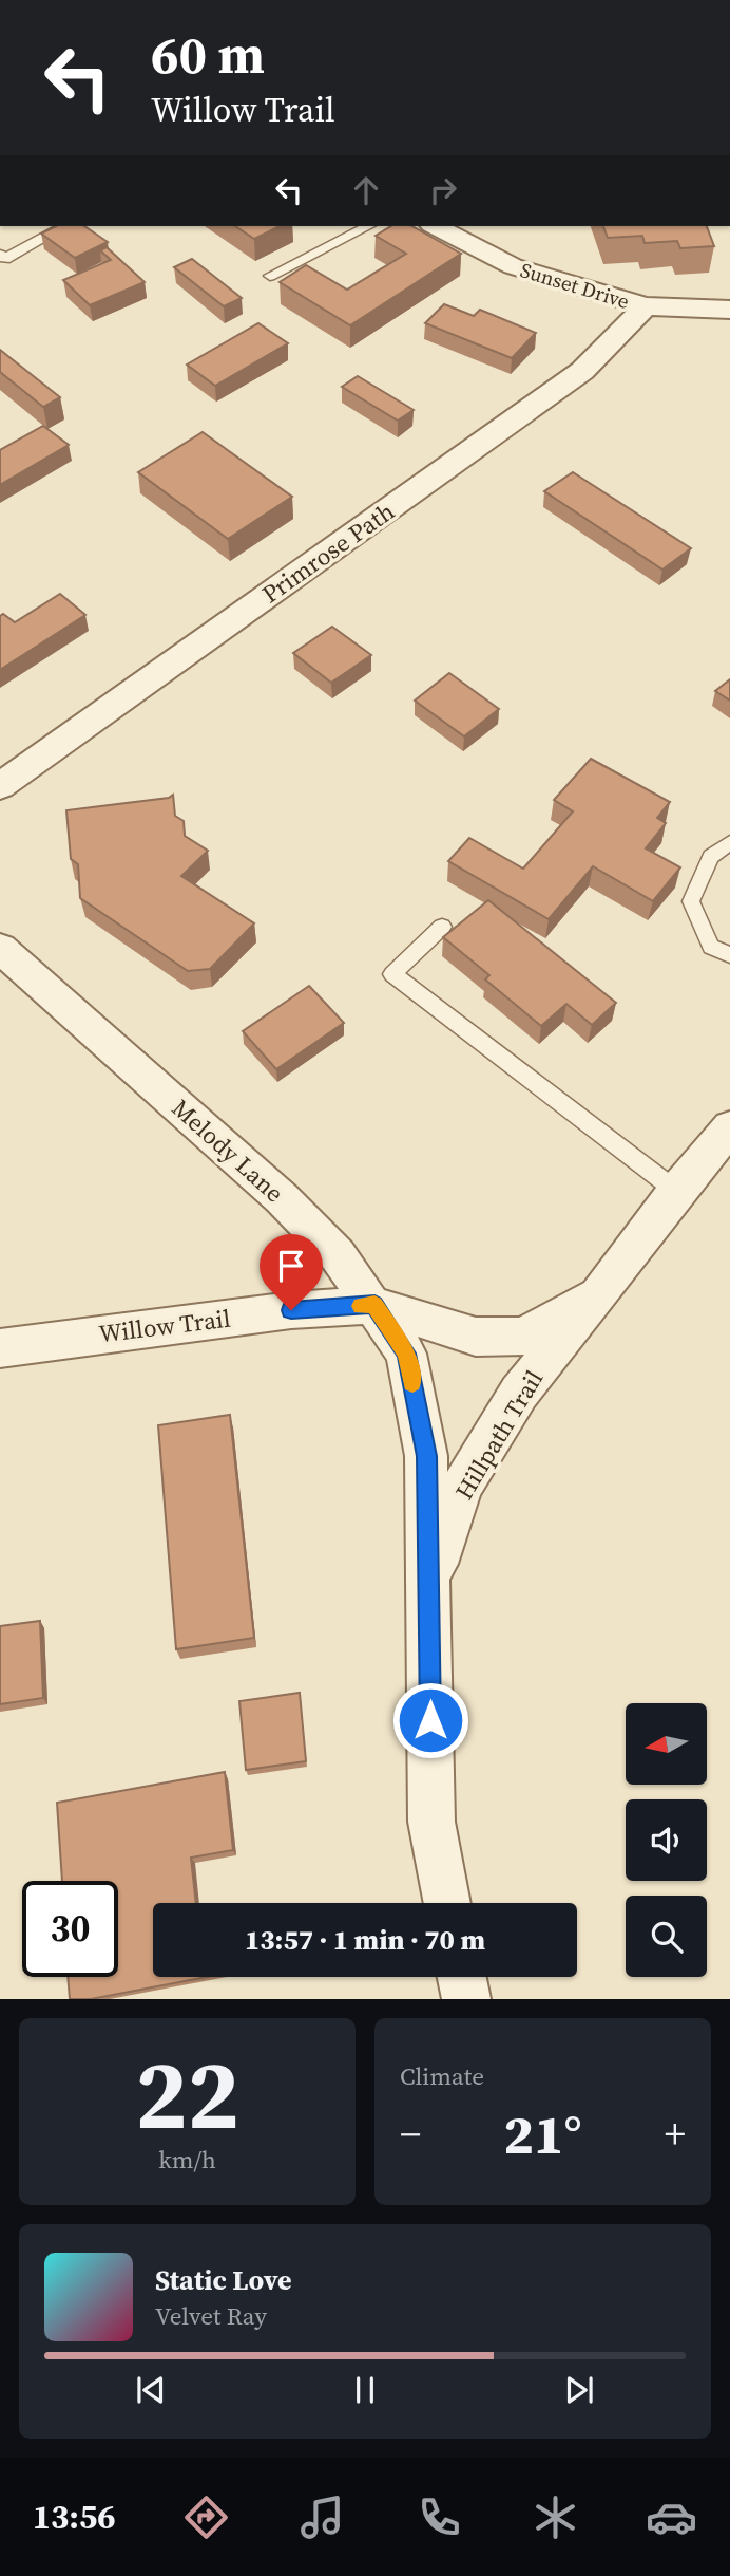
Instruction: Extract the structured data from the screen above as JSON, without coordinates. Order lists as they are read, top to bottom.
{
  "streets": {
    "street": [
      "Sunset Drive",
      "Primrose Path",
      "Melody Lane",
      "Willow Trail",
      "Hillpath Trail"
    ]
  },
  "crossings": [
    ["Sunset Drive", "Primrose Path"],
    ["Melody Lane", "Willow Trail"],
    ["Melody Lane", "Hillpath Trail"],
    ["Willow Trail", "Hillpath Trail"]
  ],
  "north": "left",
  "page": {
    "turn": ["60 m", "Willow Trail"],
    "limit": "30",
    "trip": "13:57 · 1 min · 70 m",
    "tile": [
      ["22", "km/h"],
      "Climate"
    ],
    "heat": ["−", "21°", "+"],
    "song": ["Static Love", "Velvet Ray"],
    "tabs": "13:56"
  }
}
